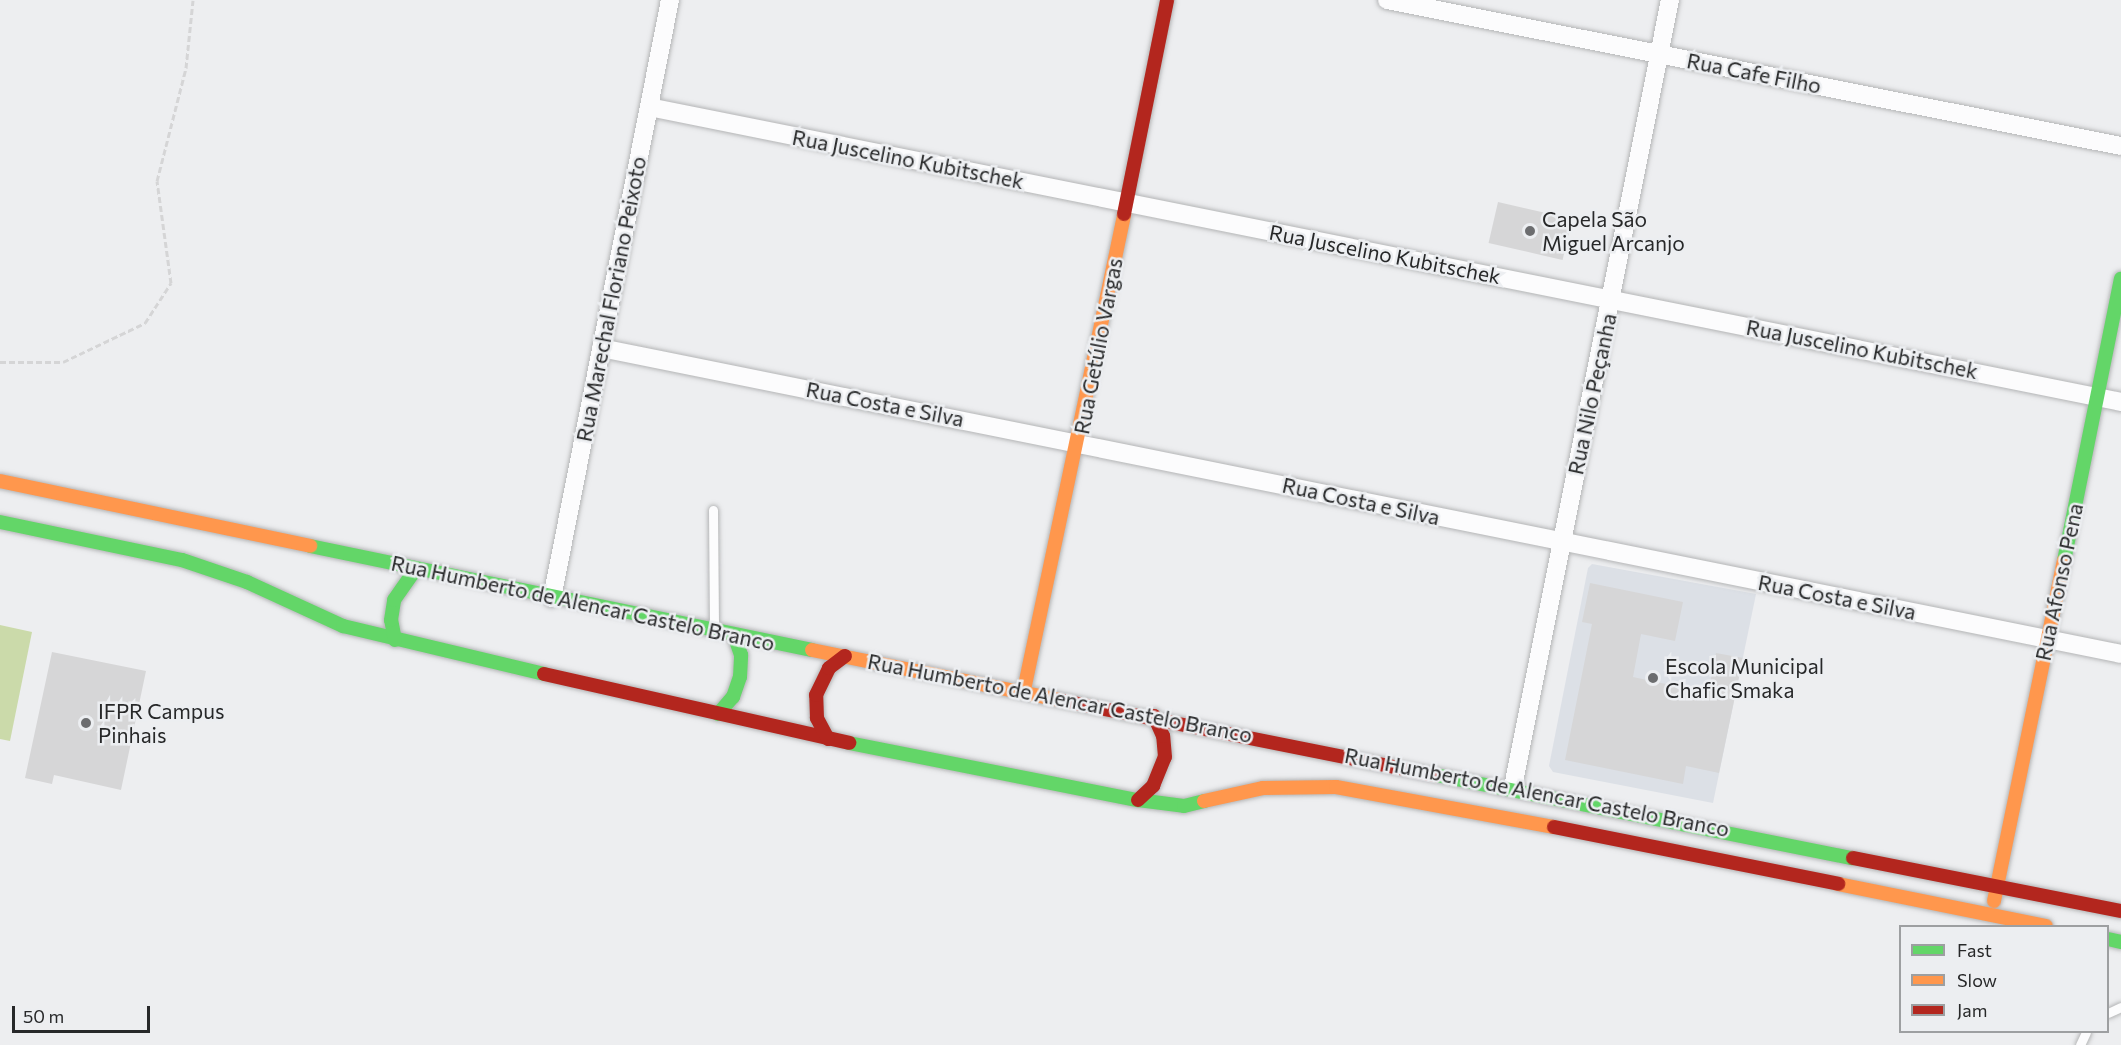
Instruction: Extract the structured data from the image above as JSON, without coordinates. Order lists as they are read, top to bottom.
{
  "streets": {
    "street": [
      "Rua Cafe Filho",
      "Rua Juscelino Kubitschek",
      "Rua Marechal Floriano Peixoto",
      "Rua Getúlio Vargas",
      "Rua Nilo Peçanha",
      "Rua Costa e Silva",
      "Rua Afonso Pena",
      "Rua Humberto de Alencar Castelo Branco"
    ]
  },
  "crossings": [
    ["Rua Cafe Filho", "Rua Nilo Peçanha"],
    ["Rua Juscelino Kubitschek", "Rua Marechal Floriano Peixoto"],
    ["Rua Juscelino Kubitschek", "Rua Getúlio Vargas"],
    ["Rua Juscelino Kubitschek", "Rua Nilo Peçanha"],
    ["Rua Juscelino Kubitschek", "Rua Afonso Pena"],
    ["Rua Marechal Floriano Peixoto", "Rua Costa e Silva"],
    ["Rua Marechal Floriano Peixoto", "Rua Humberto de Alencar Castelo Branco"],
    ["Rua Getúlio Vargas", "Rua Costa e Silva"],
    ["Rua Getúlio Vargas", "Rua Humberto de Alencar Castelo Branco"],
    ["Rua Nilo Peçanha", "Rua Costa e Silva"],
    ["Rua Nilo Peçanha", "Rua Humberto de Alencar Castelo Branco"],
    ["Rua Costa e Silva", "Rua Afonso Pena"],
    ["Rua Afonso Pena", "Rua Humberto de Alencar Castelo Branco"]
  ],
  "places": ["Capela São Miguel Arcanjo", "Escola Municipal Chafic Smaka", "IFPR Campus Pinhais"],
  "legend": ["Fast", "Slow", "Jam"],
  "scale_bar": "50 m"
}
